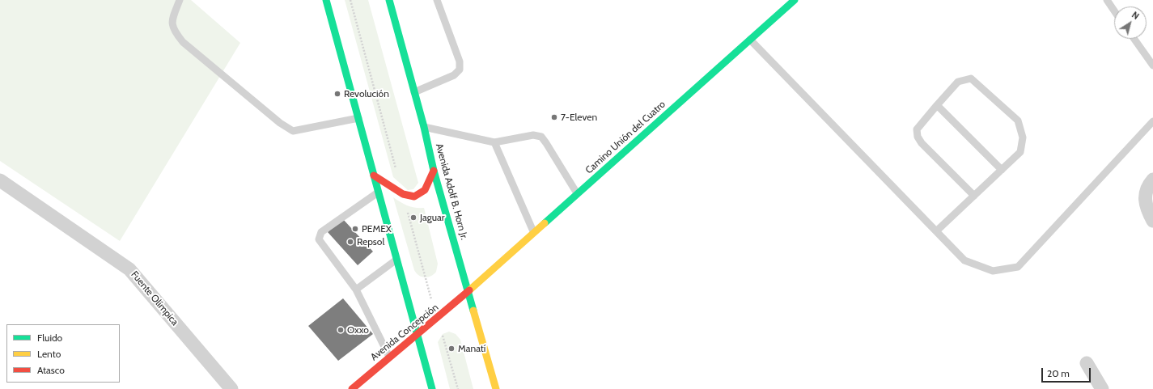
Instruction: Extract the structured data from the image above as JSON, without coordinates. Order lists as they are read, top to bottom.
{
  "streets": {
    "main road": ["Camino Unión del Cuatro", "Avenida Adolf B. Horn Jr.", "Avenida Concepción"],
    "street": ["Fuente Olímpica"]
  },
  "crossings": [
    ["Camino Unión del Cuatro", "Avenida Adolf B. Horn Jr."],
    ["Camino Unión del Cuatro", "Avenida Concepción"],
    ["Avenida Adolf B. Horn Jr.", "Avenida Concepción"]
  ],
  "places": [
    "Revolución",
    "7-Eleven",
    "Jaguar",
    "PEMEX",
    "Repsol",
    "Oxxo",
    "Manatí"
  ],
  "legend": ["Fluido", "Lento", "Atasco"],
  "scale_bar": "20 m",
  "north": "top right"
}
